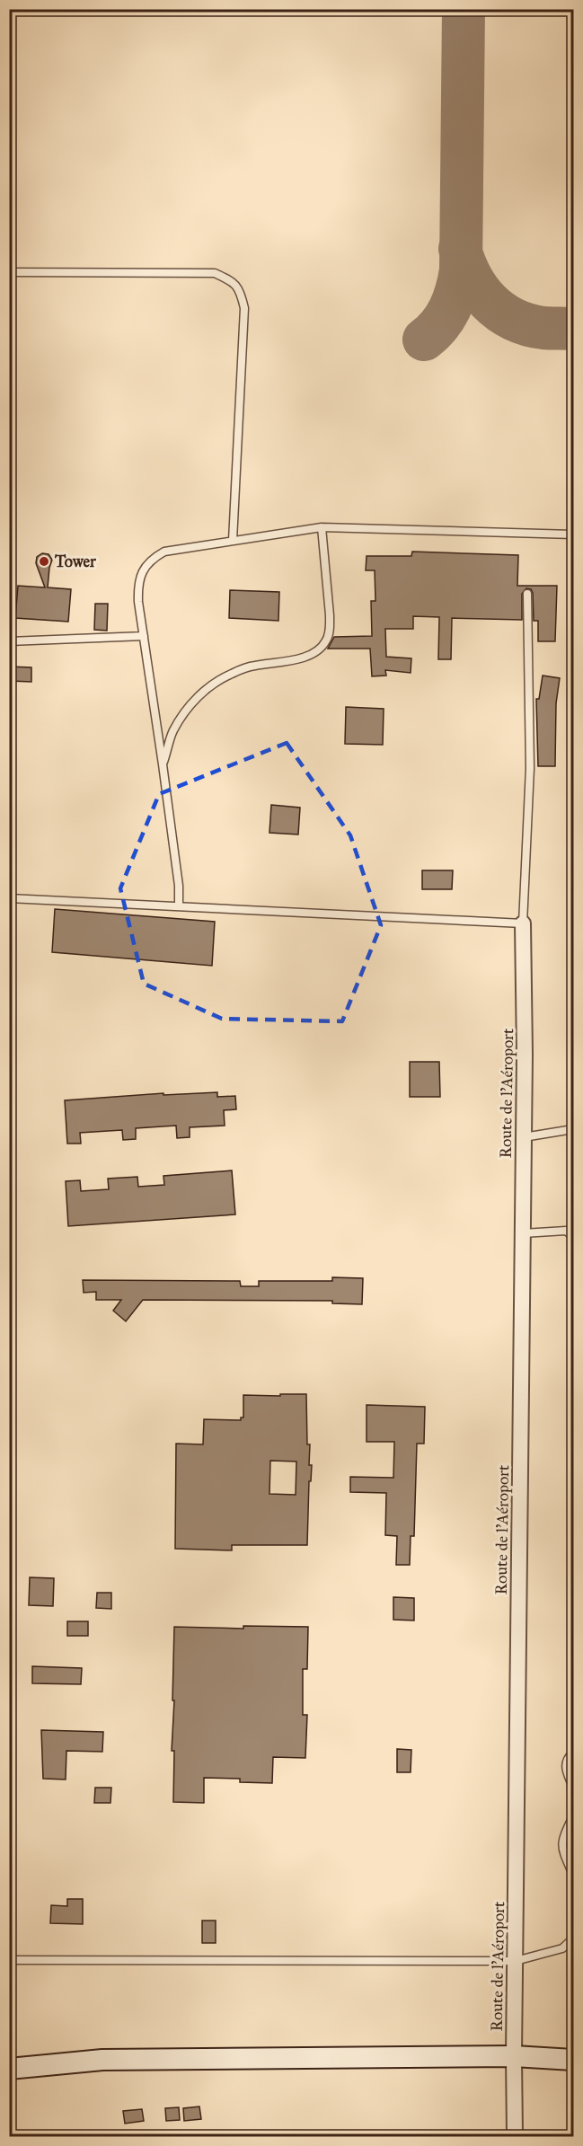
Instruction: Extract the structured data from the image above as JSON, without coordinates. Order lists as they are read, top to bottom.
{
  "streets": {
    "street": ["Route de l'Aéroport"]
  },
  "places": ["Tower"]
}
